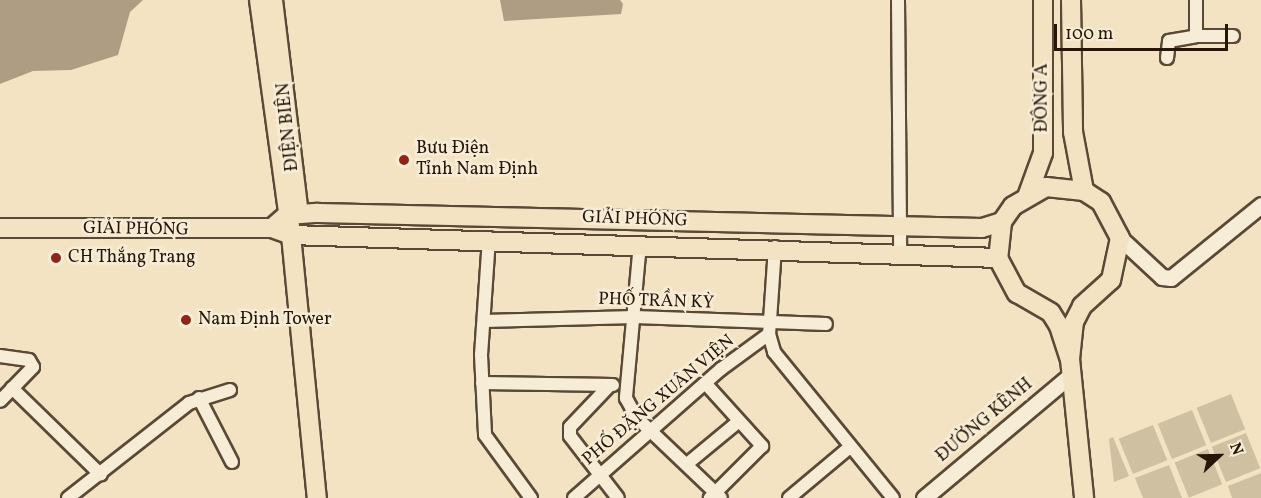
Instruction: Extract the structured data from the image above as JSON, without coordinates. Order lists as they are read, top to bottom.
{
  "streets": {
    "main road": ["ĐÔNG A", "ĐIỆN BIÊN", "GIẢI PHÓNG"],
    "street": ["PHỐ TRẦN KỲ", "PHỐ ĐẶNG XUÂN VIỆN", "ĐƯỜNG KÊNH"]
  },
  "crossings": [
    ["ĐÔNG A", "GIẢI PHÓNG"],
    ["ĐIỆN BIÊN", "GIẢI PHÓNG"],
    ["PHỐ TRẦN KỲ", "PHỐ ĐẶNG XUÂN VIỆN"]
  ],
  "places": ["Bưu Điện Tỉnh Nam Định", "CH Thắng Trang", "Nam Định Tower"],
  "scale_bar": "100 m",
  "north": "right"
}
